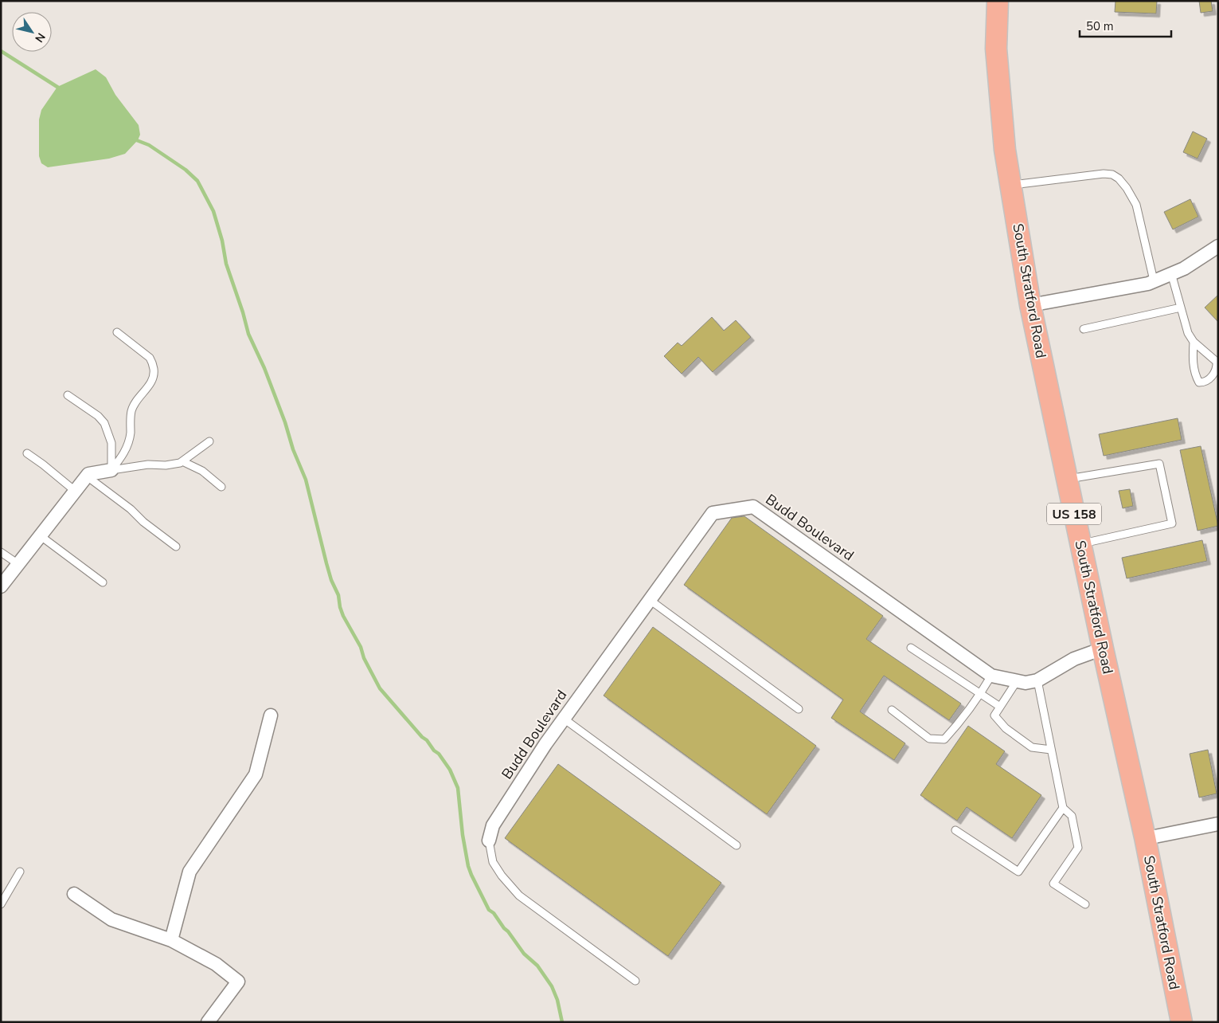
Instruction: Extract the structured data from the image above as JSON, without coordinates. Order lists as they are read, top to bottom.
{
  "streets": {
    "main road": ["South Stratford Road", "US 158"],
    "street": ["Budd Boulevard"]
  },
  "crossings": [
    ["South Stratford Road", "Budd Boulevard"]
  ],
  "scale_bar": "50 m",
  "north": "bottom right"
}
